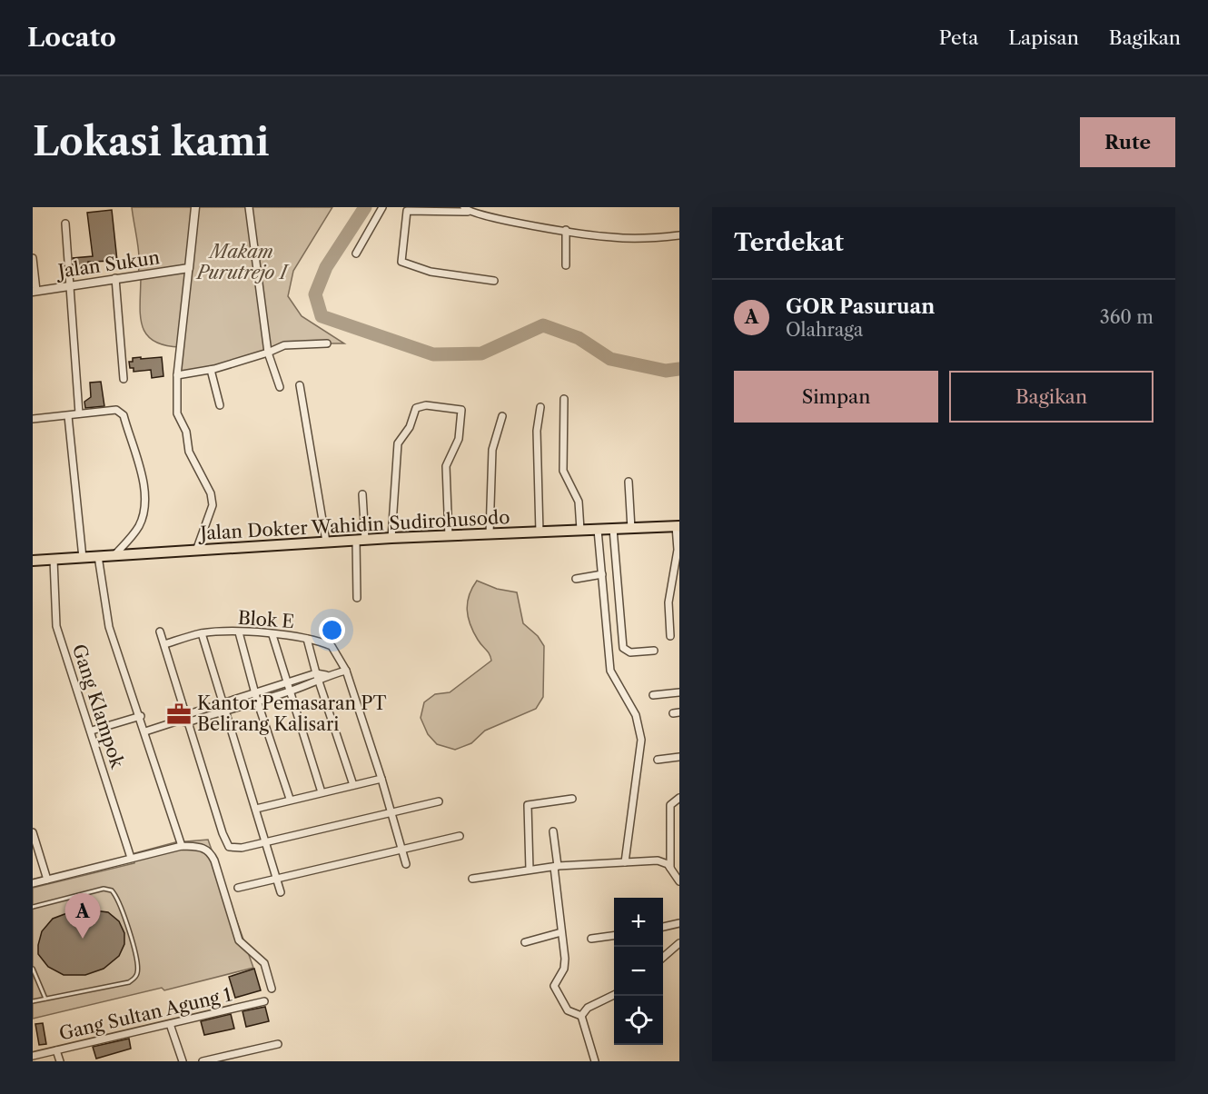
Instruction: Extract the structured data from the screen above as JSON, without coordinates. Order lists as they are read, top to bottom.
{
  "streets": {
    "main road": ["Jalan Dokter Wahidin Sudirohusodo"],
    "street": [
      "Jalan Sukun",
      "Blok E",
      "Gang Klampok",
      "Gang Sultan Agung 1"
    ]
  },
  "crossings": [
    ["Jalan Dokter Wahidin Sudirohusodo", "Gang Klampok"]
  ],
  "parks": ["Makam Purutrejo I"],
  "places": {
    "office": ["Kantor Pemasaran PT Belirang Kalisari"]
  },
  "page": {
    "header": "Locato",
    "nav": ["Peta", "Lapisan", "Bagikan"],
    "buttons": [
      "Rute",
      ["Simpan", "Bagikan"]
    ],
    "title": "Lokasi kami",
    "heading": "Terdekat",
    "list": [
      {
        "mark": "A",
        "name": "GOR Pasuruan",
        "note": "Olahraga",
        "value": "360 m"
      }
    ],
    "pins": "A",
    "map_buttons": ["+", "−"]
  }
}
